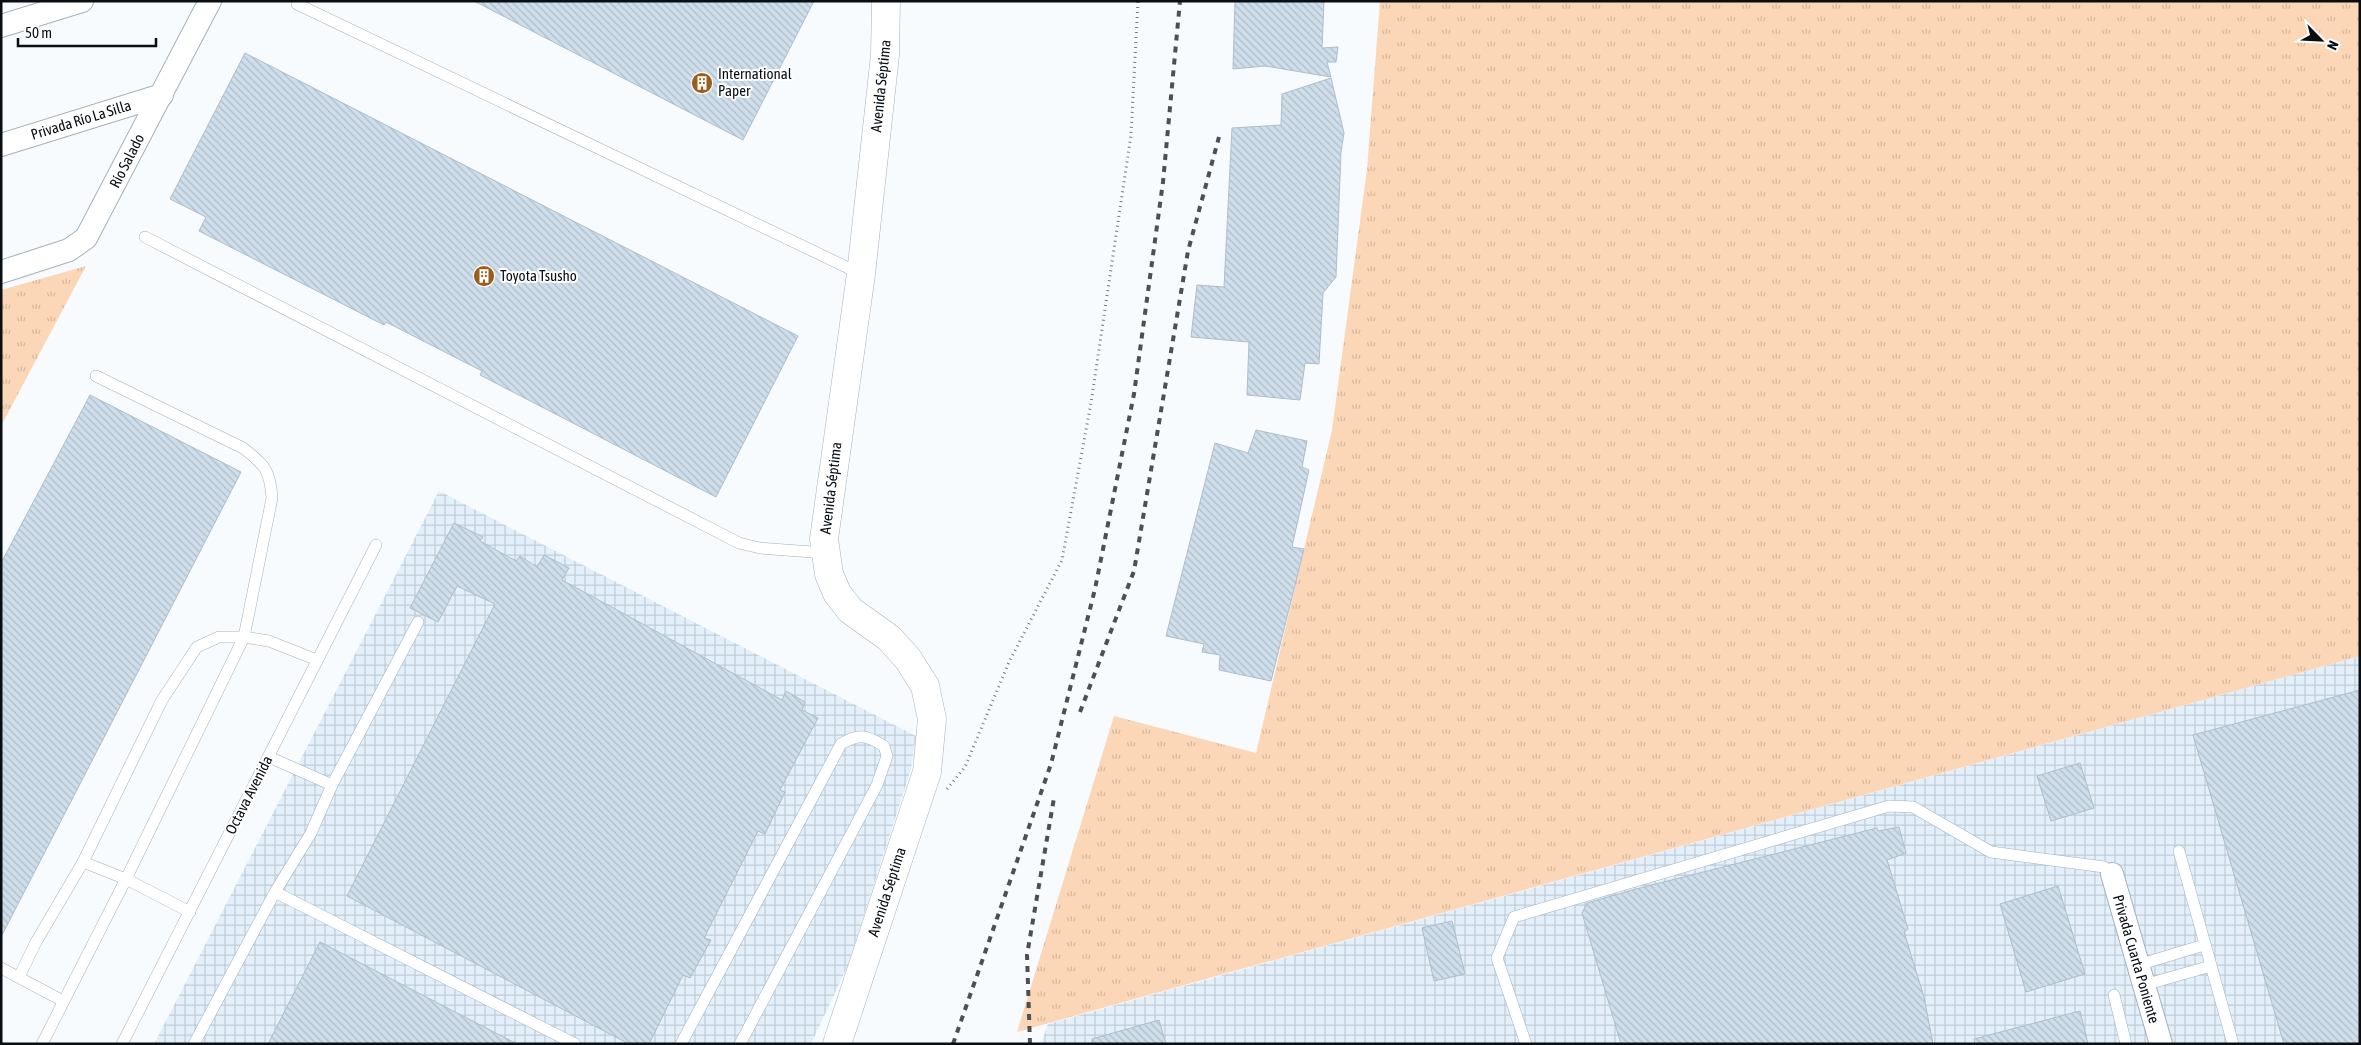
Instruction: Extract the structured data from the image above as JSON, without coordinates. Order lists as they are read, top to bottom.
{
  "streets": {
    "street": [
      "Avenida Séptima",
      "Privada Río La Silla",
      "Río Salado",
      "Privada Cuarta Poniente"
    ],
    "lane": ["Octava Avenida"]
  },
  "crossings": [
    ["Privada Río La Silla", "Río Salado"]
  ],
  "places": {
    "building": ["International Paper", "Toyota Tsusho"]
  },
  "scale_bar": "50 m",
  "north": "bottom right"
}
